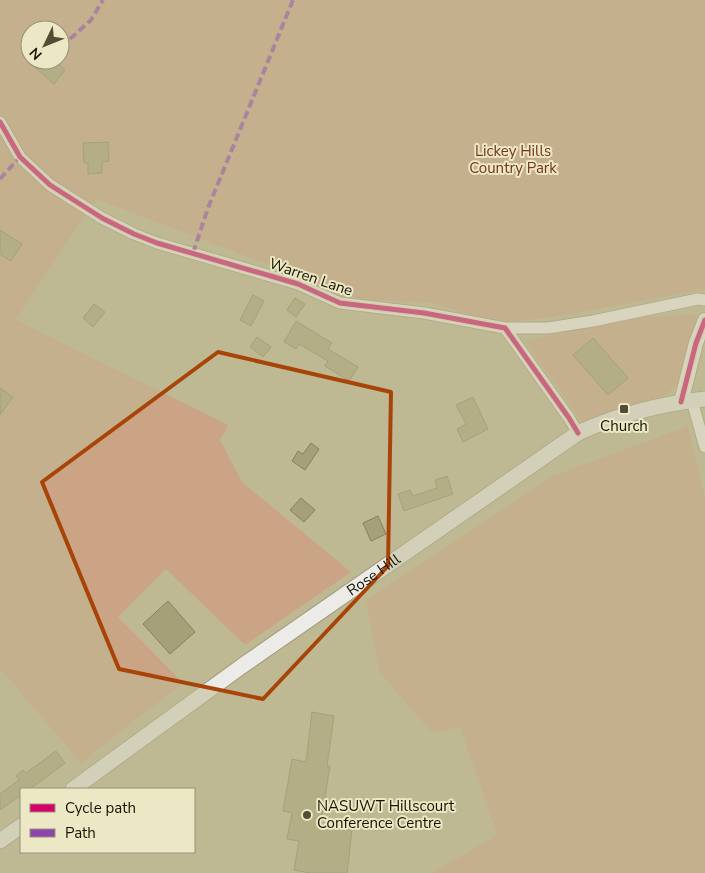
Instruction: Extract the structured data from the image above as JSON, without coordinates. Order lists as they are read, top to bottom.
{
  "streets": {
    "main road": ["Rose Hill"],
    "street": ["Warren Lane"]
  },
  "parks": ["Lickey Hills Country Park"],
  "places": {
    "transit": ["Church"],
    "other": ["NASUWT Hillscourt Conference Centre"]
  },
  "legend": ["Cycle path", "Path"],
  "north": "bottom left"
}
